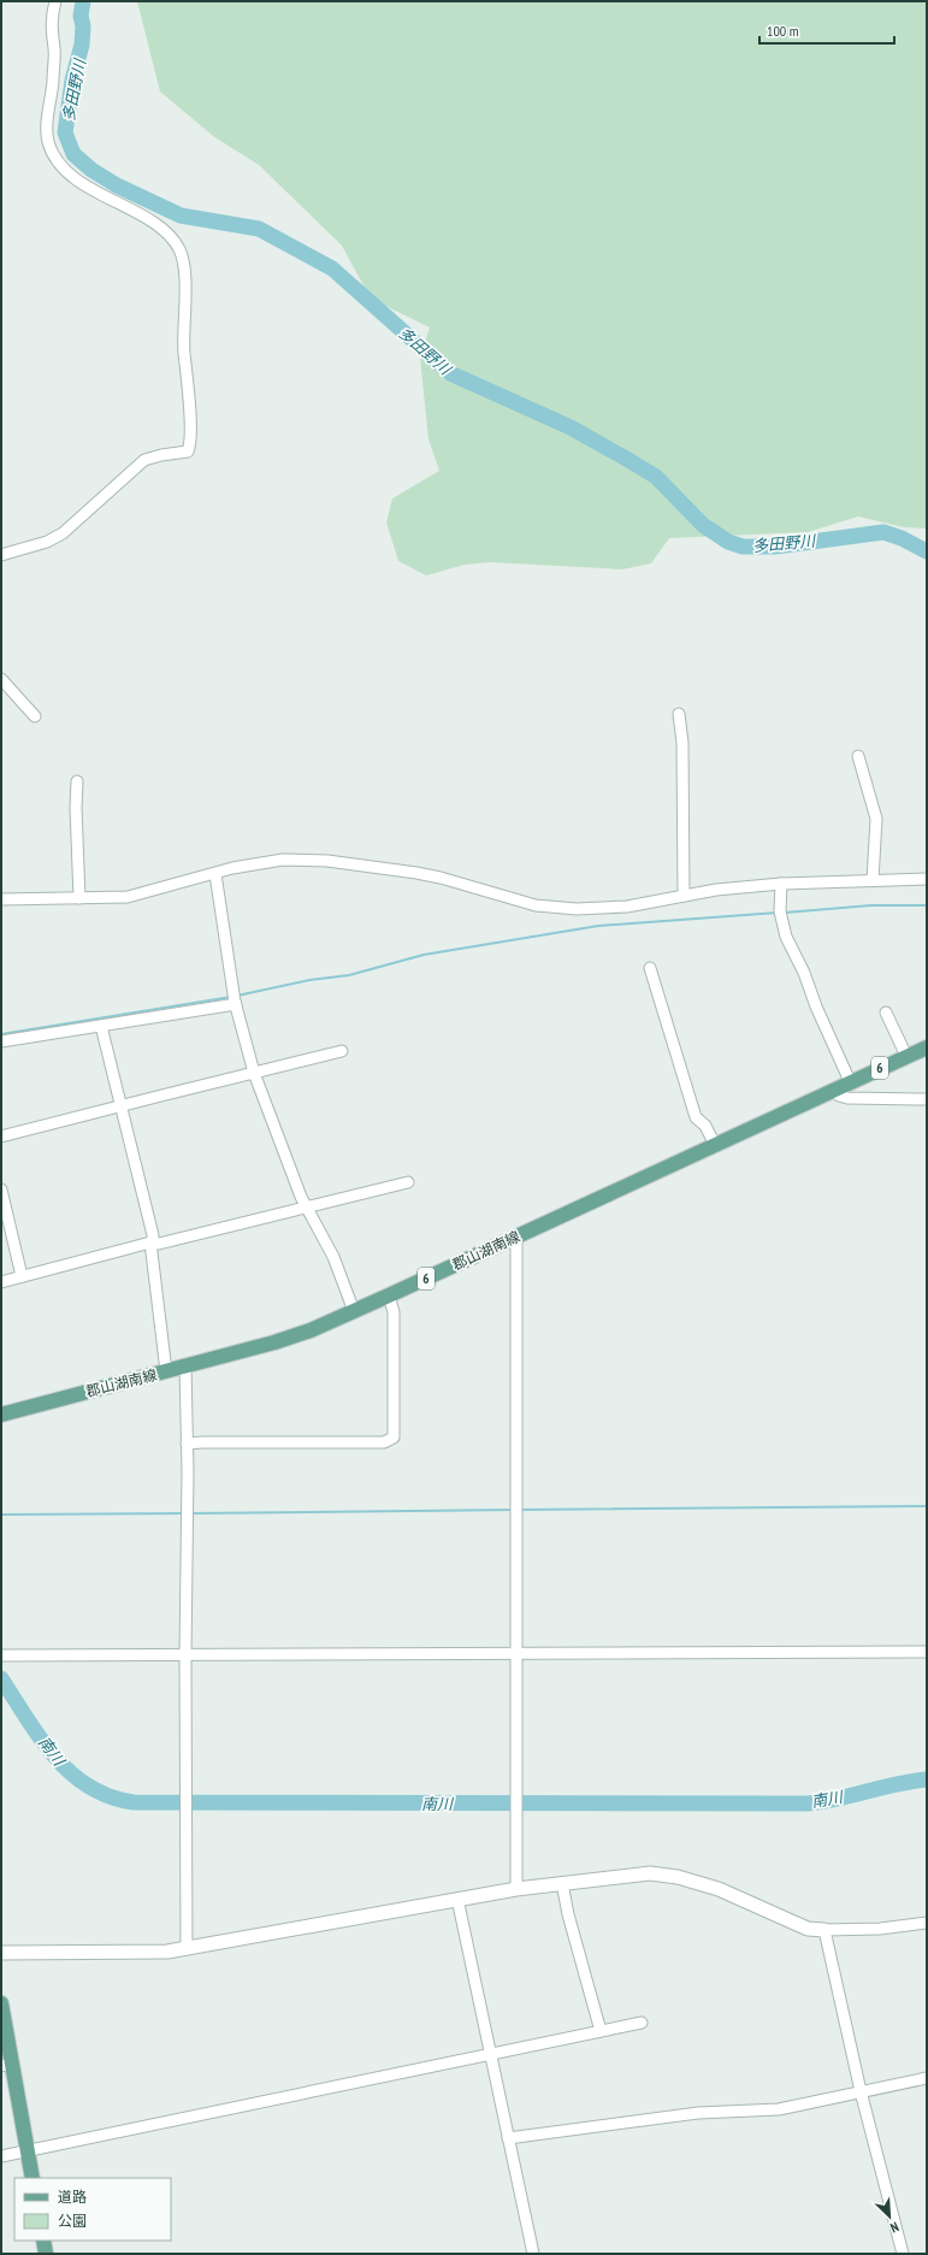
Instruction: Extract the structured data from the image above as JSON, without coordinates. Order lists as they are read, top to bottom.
{
  "streets": {
    "main road": ["6", "郡山湖南線"]
  },
  "water": ["多田野川", "南川"],
  "legend": ["道路", "公園"],
  "scale_bar": "100 m",
  "north": "bottom right"
}
